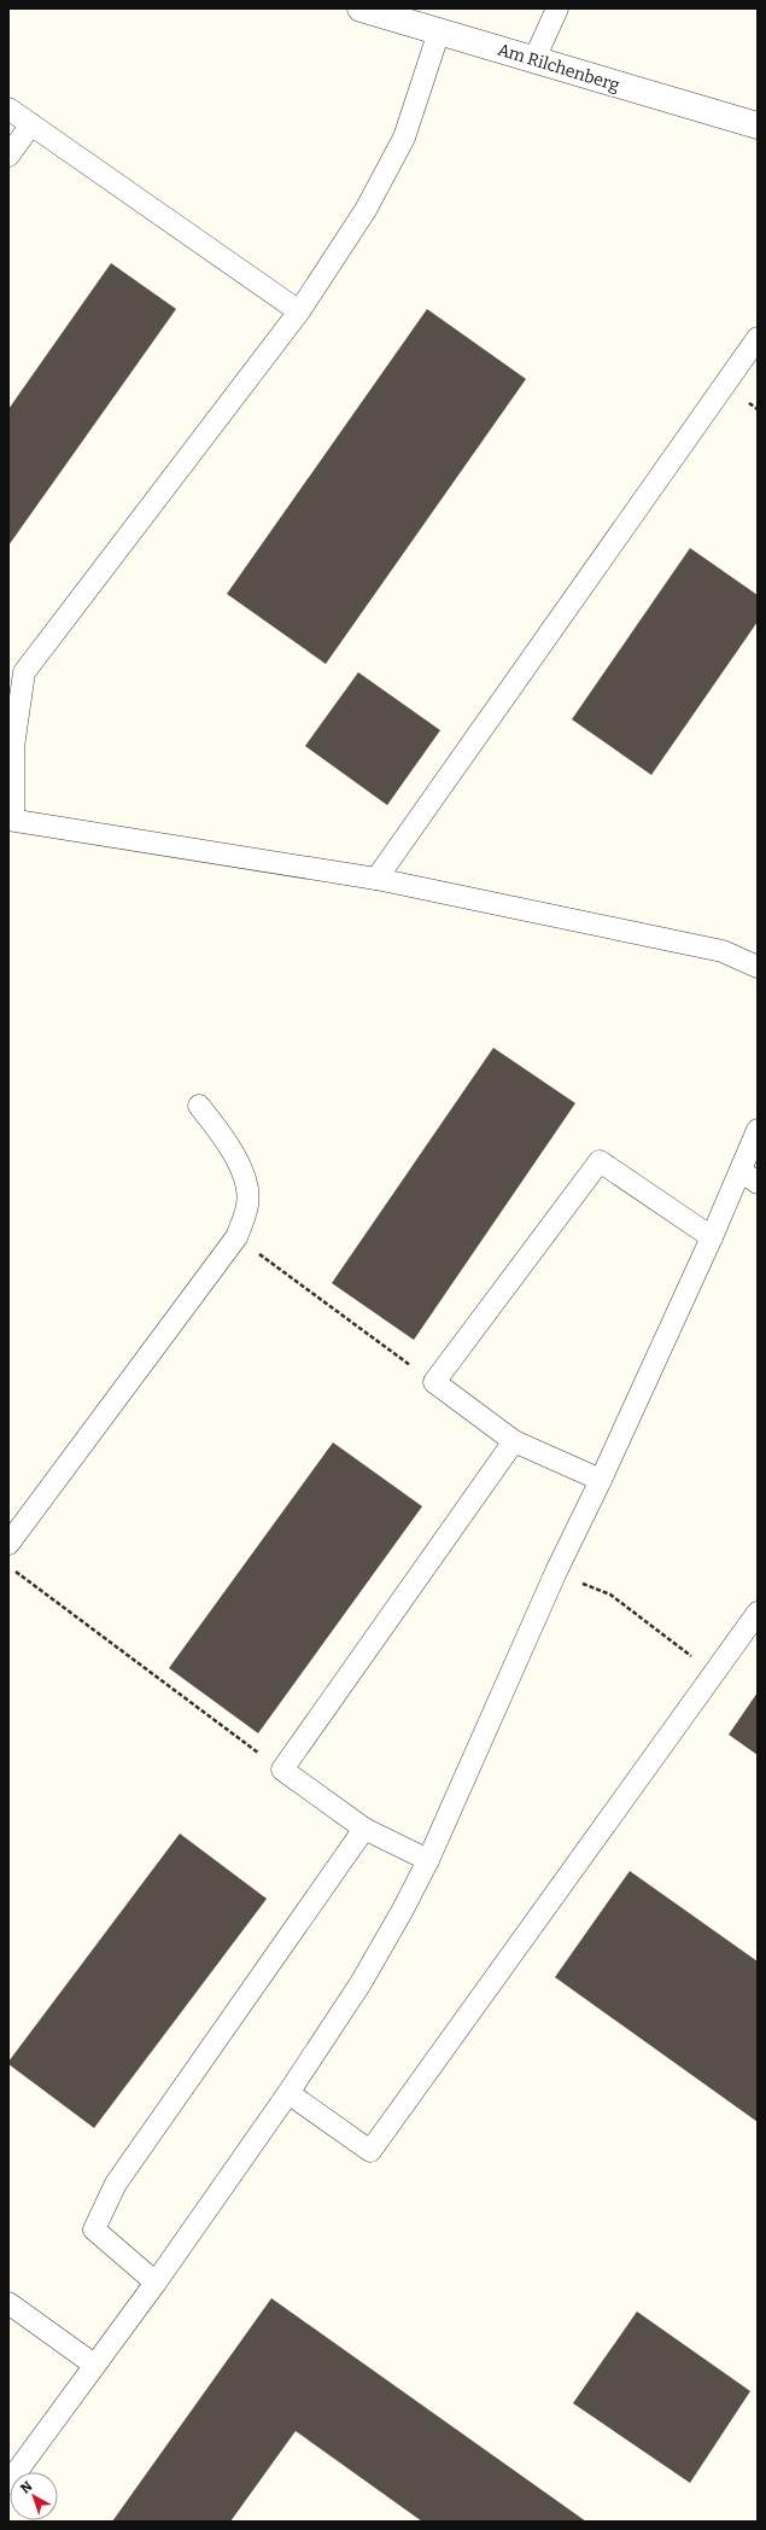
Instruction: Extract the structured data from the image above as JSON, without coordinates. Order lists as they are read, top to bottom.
{
  "streets": {
    "street": ["Am Rilchenberg"]
  },
  "north": "top left"
}
